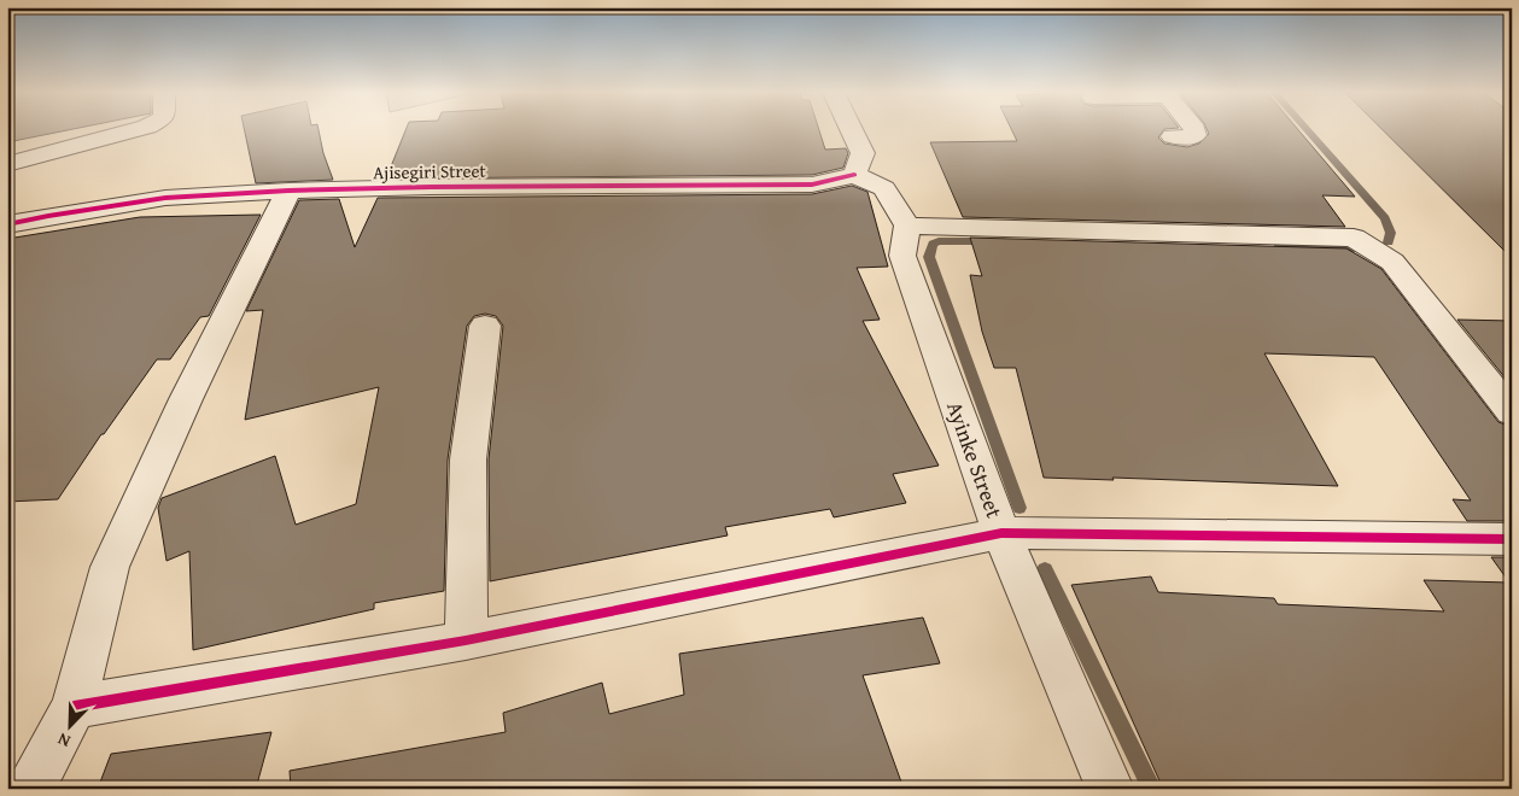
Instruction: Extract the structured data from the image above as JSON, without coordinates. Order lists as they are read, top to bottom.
{
  "streets": {
    "street": ["Ajisegiri Street", "Ayinke Street"]
  },
  "north": "bottom left"
}
